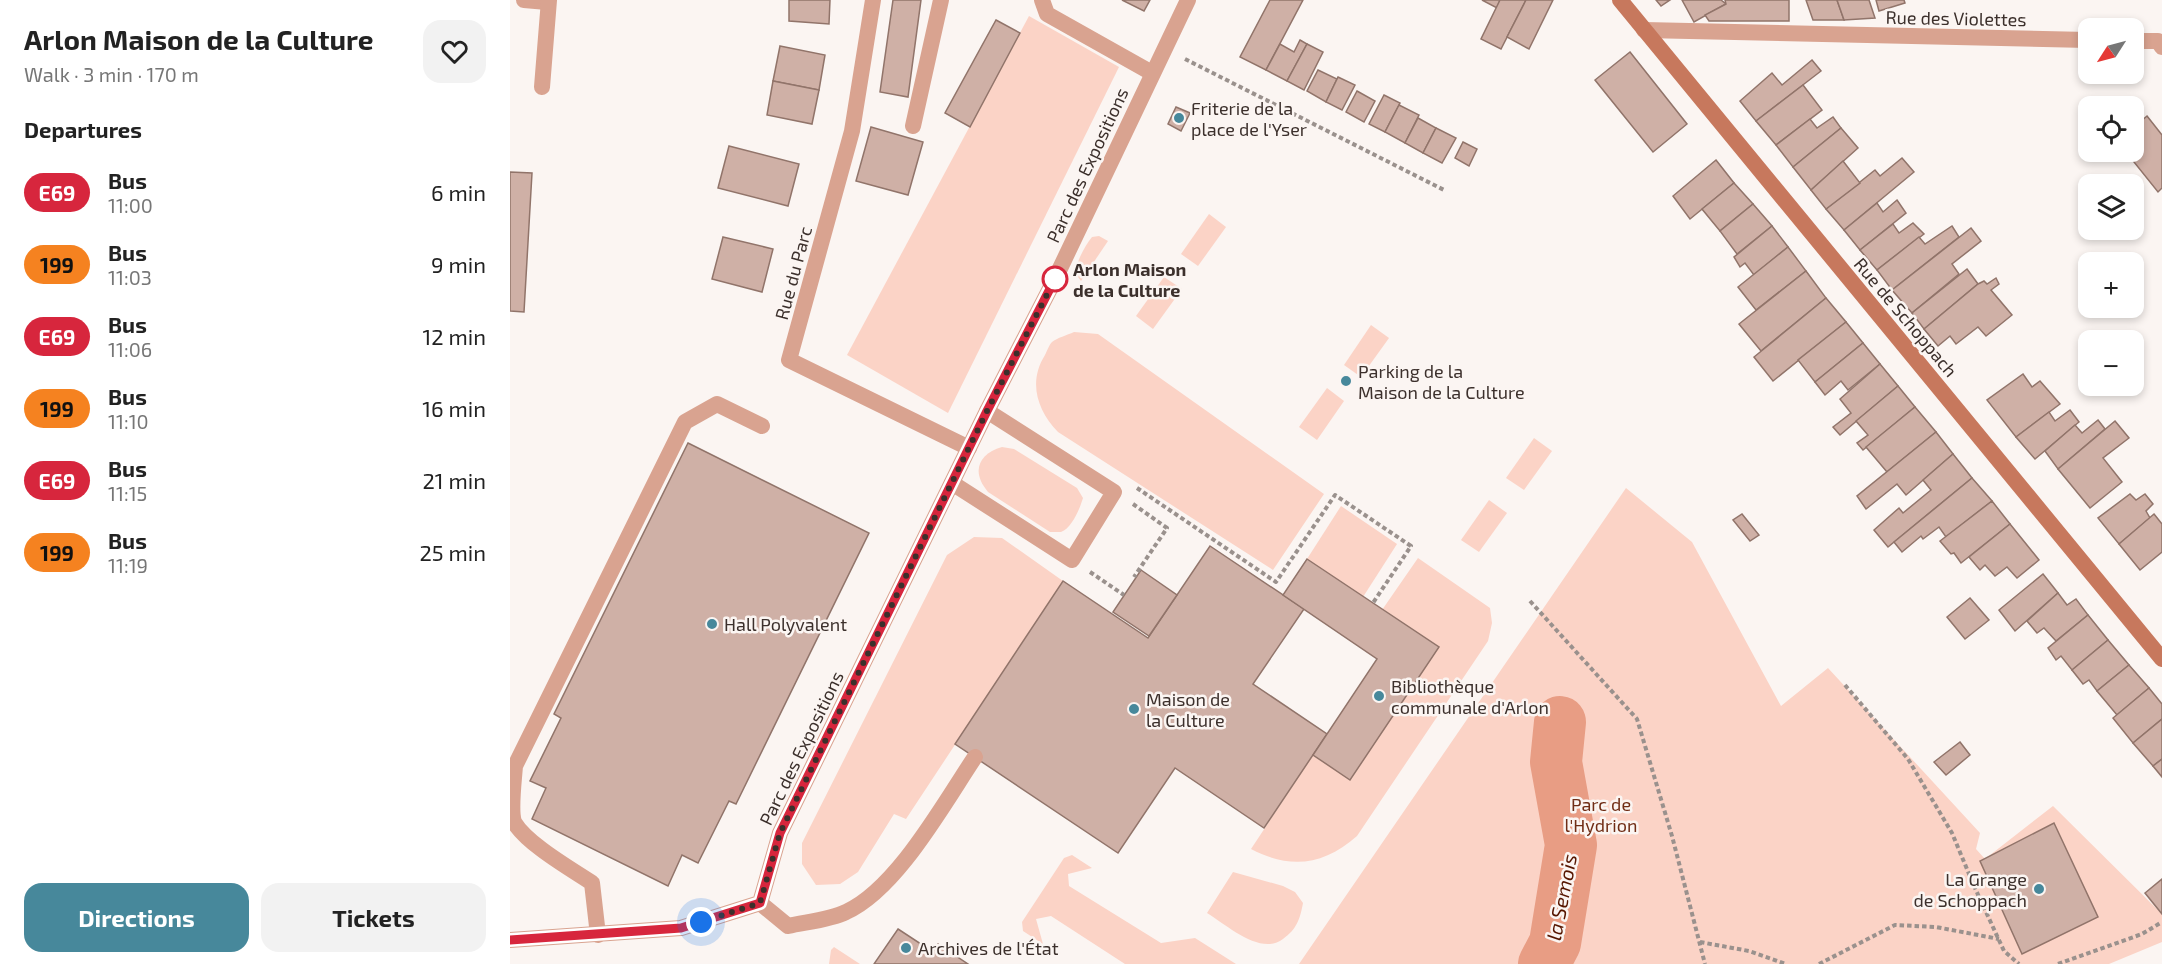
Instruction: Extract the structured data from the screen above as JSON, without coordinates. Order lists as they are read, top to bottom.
{
  "streets": {
    "main road": ["Rue de Schoppach"],
    "street": ["Rue des Violettes", "Parc des Expositions", "Rue du Parc"]
  },
  "crossings": [
    ["Rue des Violettes", "Rue de Schoppach"],
    ["Parc des Expositions", "Rue du Parc"]
  ],
  "water": ["la Semois"],
  "parks": ["Parc de l'Hydrion"],
  "places": [
    "Friterie de la place de l'Yser",
    "Arlon Maison de la Culture",
    "Parking de la Maison de la Culture",
    "Hall Polyvalent",
    "Bibliothèque communale d'Arlon",
    "Maison de la Culture",
    "La Grange de Schoppach",
    "Archives de l'État"
  ],
  "lines": ["bus line E69"],
  "north": "bottom left",
  "page": {
    "heading": [
      ["Arlon Maison de la Culture", "Walk · 3 min · 170 m"],
      "Departures"
    ],
    "map_buttons": ["+", "−"],
    "list": [
      {
        "mark": "E69",
        "name": "Bus",
        "note": "11:00",
        "value": "6 min"
      },
      {
        "mark": "199",
        "name": "Bus",
        "note": "11:03",
        "value": "9 min"
      },
      {
        "mark": "E69",
        "name": "Bus",
        "note": "11:06",
        "value": "12 min"
      },
      {
        "mark": "199",
        "name": "Bus",
        "note": "11:10",
        "value": "16 min"
      },
      {
        "mark": "E69",
        "name": "Bus",
        "note": "11:15",
        "value": "21 min"
      },
      {
        "mark": "199",
        "name": "Bus",
        "note": "11:19",
        "value": "25 min"
      }
    ],
    "buttons": ["Directions", "Tickets"]
  }
}
